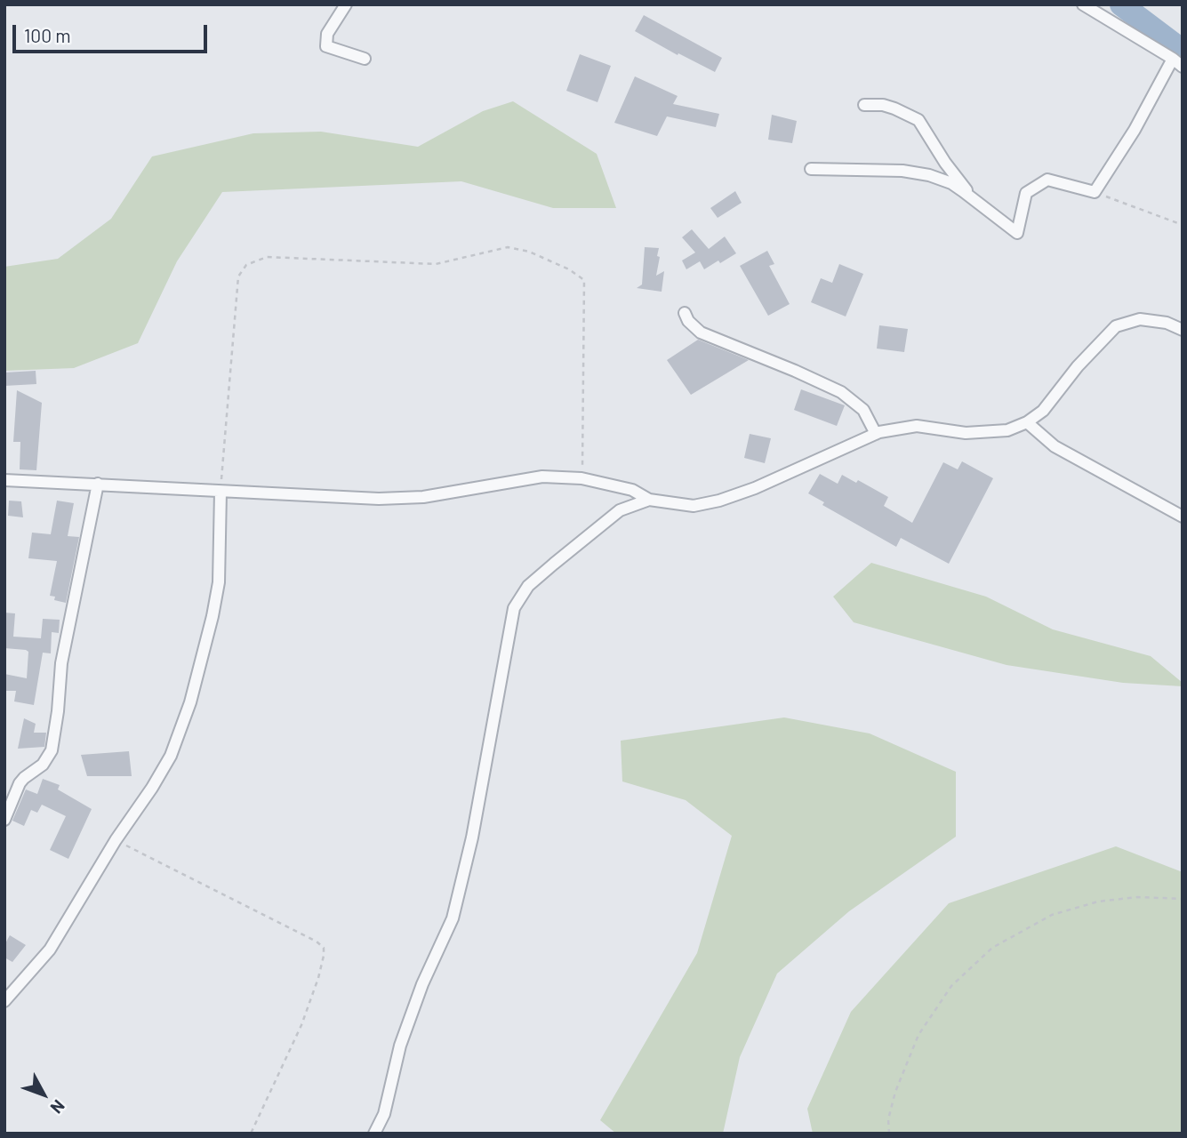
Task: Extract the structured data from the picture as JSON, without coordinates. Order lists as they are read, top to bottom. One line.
{"scale_bar":"100 m","north":"bottom right"}
